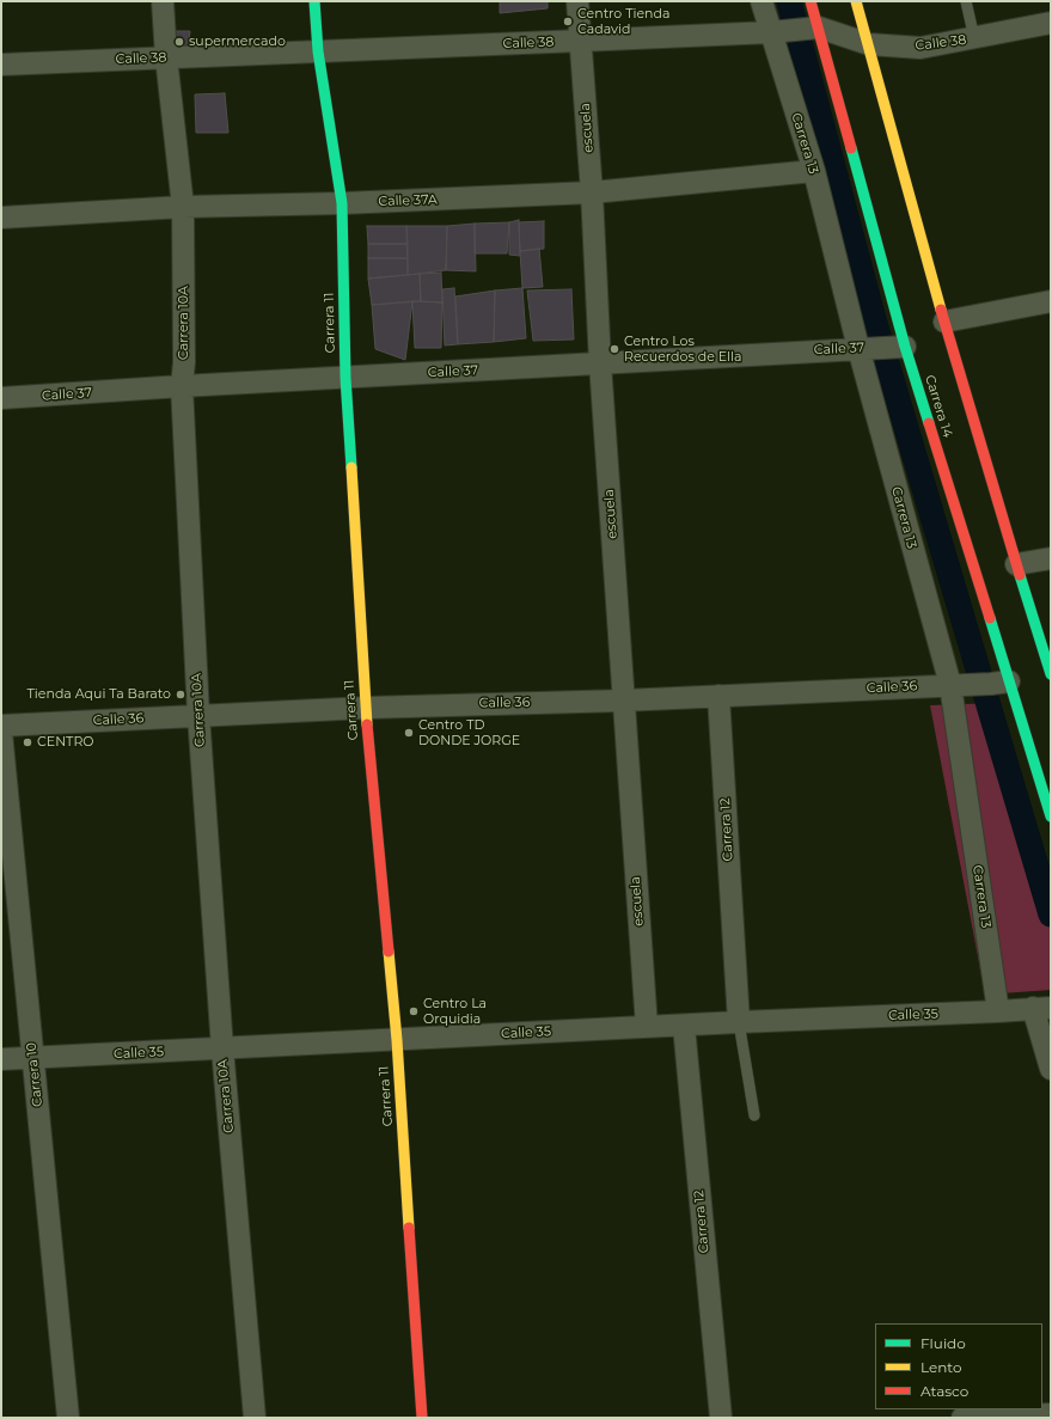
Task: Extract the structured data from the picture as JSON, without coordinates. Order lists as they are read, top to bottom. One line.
{"streets":{"main road":["Carrera 11","Carrera 14"],"street":["Calle 38","escuela","Carrera 13","Calle 37A","Carrera 10A","Calle 37","Calle 36","Carrera 12","Calle 35","Carrera 10"]},"crossings":[["Calle 38","escuela"],["Calle 38","Carrera 13"],["Calle 38","Carrera 10A"],["Calle 38","Carrera 11"],["Calle 38","Carrera 14"],["escuela","Calle 37A"],["escuela","Calle 37"],["escuela","Calle 36"],["escuela","Calle 35"],["Carrera 13","Calle 37A"],["Carrera 13","Calle 37"],["Carrera 13","Calle 36"],["Carrera 13","Calle 35"],["Calle 37A","Carrera 10A"],["Calle 37A","Carrera 11"],["Carrera 10A","Calle 37"],["Carrera 10A","Calle 36"],["Carrera 10A","Calle 35"],["Carrera 11","Calle 37"],["Carrera 11","Calle 36"],["Carrera 11","Calle 35"],["Calle 37","Carrera 14"],["Carrera 14","Calle 36"],["Calle 36","Carrera 12"],["Carrera 12","Calle 35"],["Calle 35","Carrera 10"]],"places":["Centro Tienda Cadavid","supermercado","Centro Los Recuerdos de Ella","Tienda Aqui Ta Barato","Centro TD DONDE JORGE","CENTRO","Centro La Orquidia"],"legend":["Fluido","Lento","Atasco"]}
